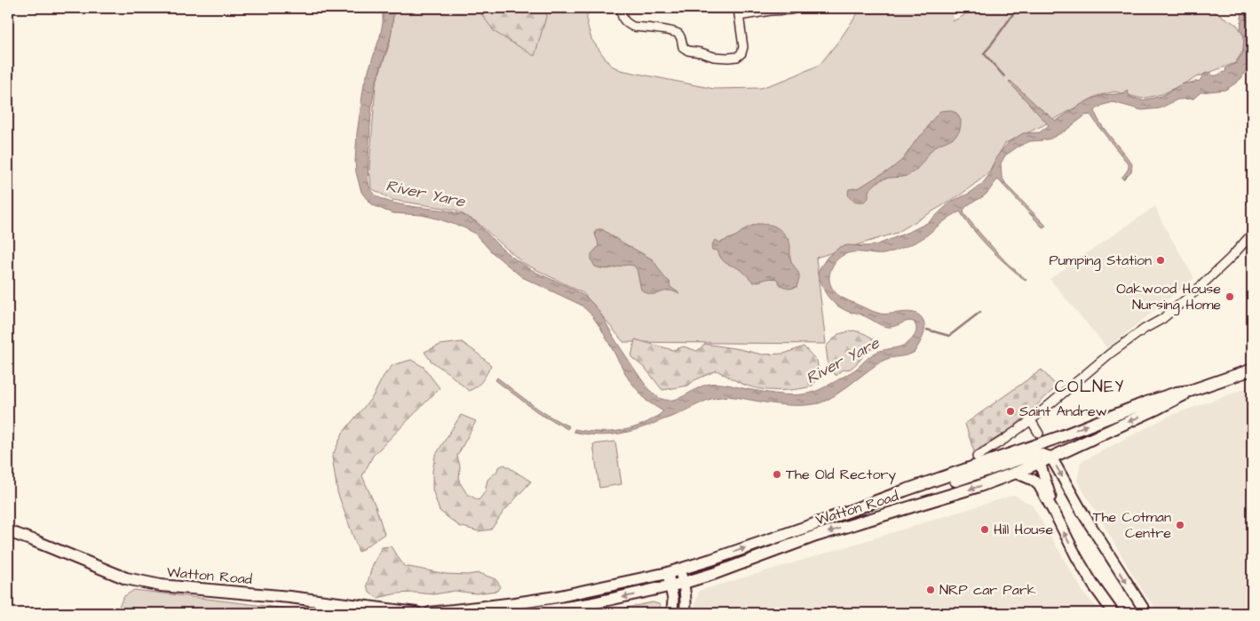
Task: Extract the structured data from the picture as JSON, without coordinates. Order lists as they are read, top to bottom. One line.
{"streets":{"main road":["Watton Road"]},"districts":["COLNEY"],"water":["River Yare"],"places":["Pumping Station","Oakwood House Nursing Home","Saint Andrew","The Old Rectory","The Cotman Centre","Hill House","NRP car Park"]}
